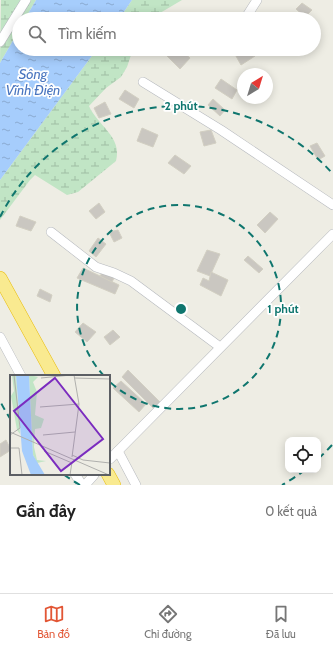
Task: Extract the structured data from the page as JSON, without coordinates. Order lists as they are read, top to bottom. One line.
{"water":["Sông Vĩnh Điện"],"north":"top right","page":{"search":"Tìm kiếm","heading":["Gần đây","0 kết quả"],"nav":["Bản đồ","Chỉ đường","Đã lưu"]},"rings":["2 phút","1 phút"]}
